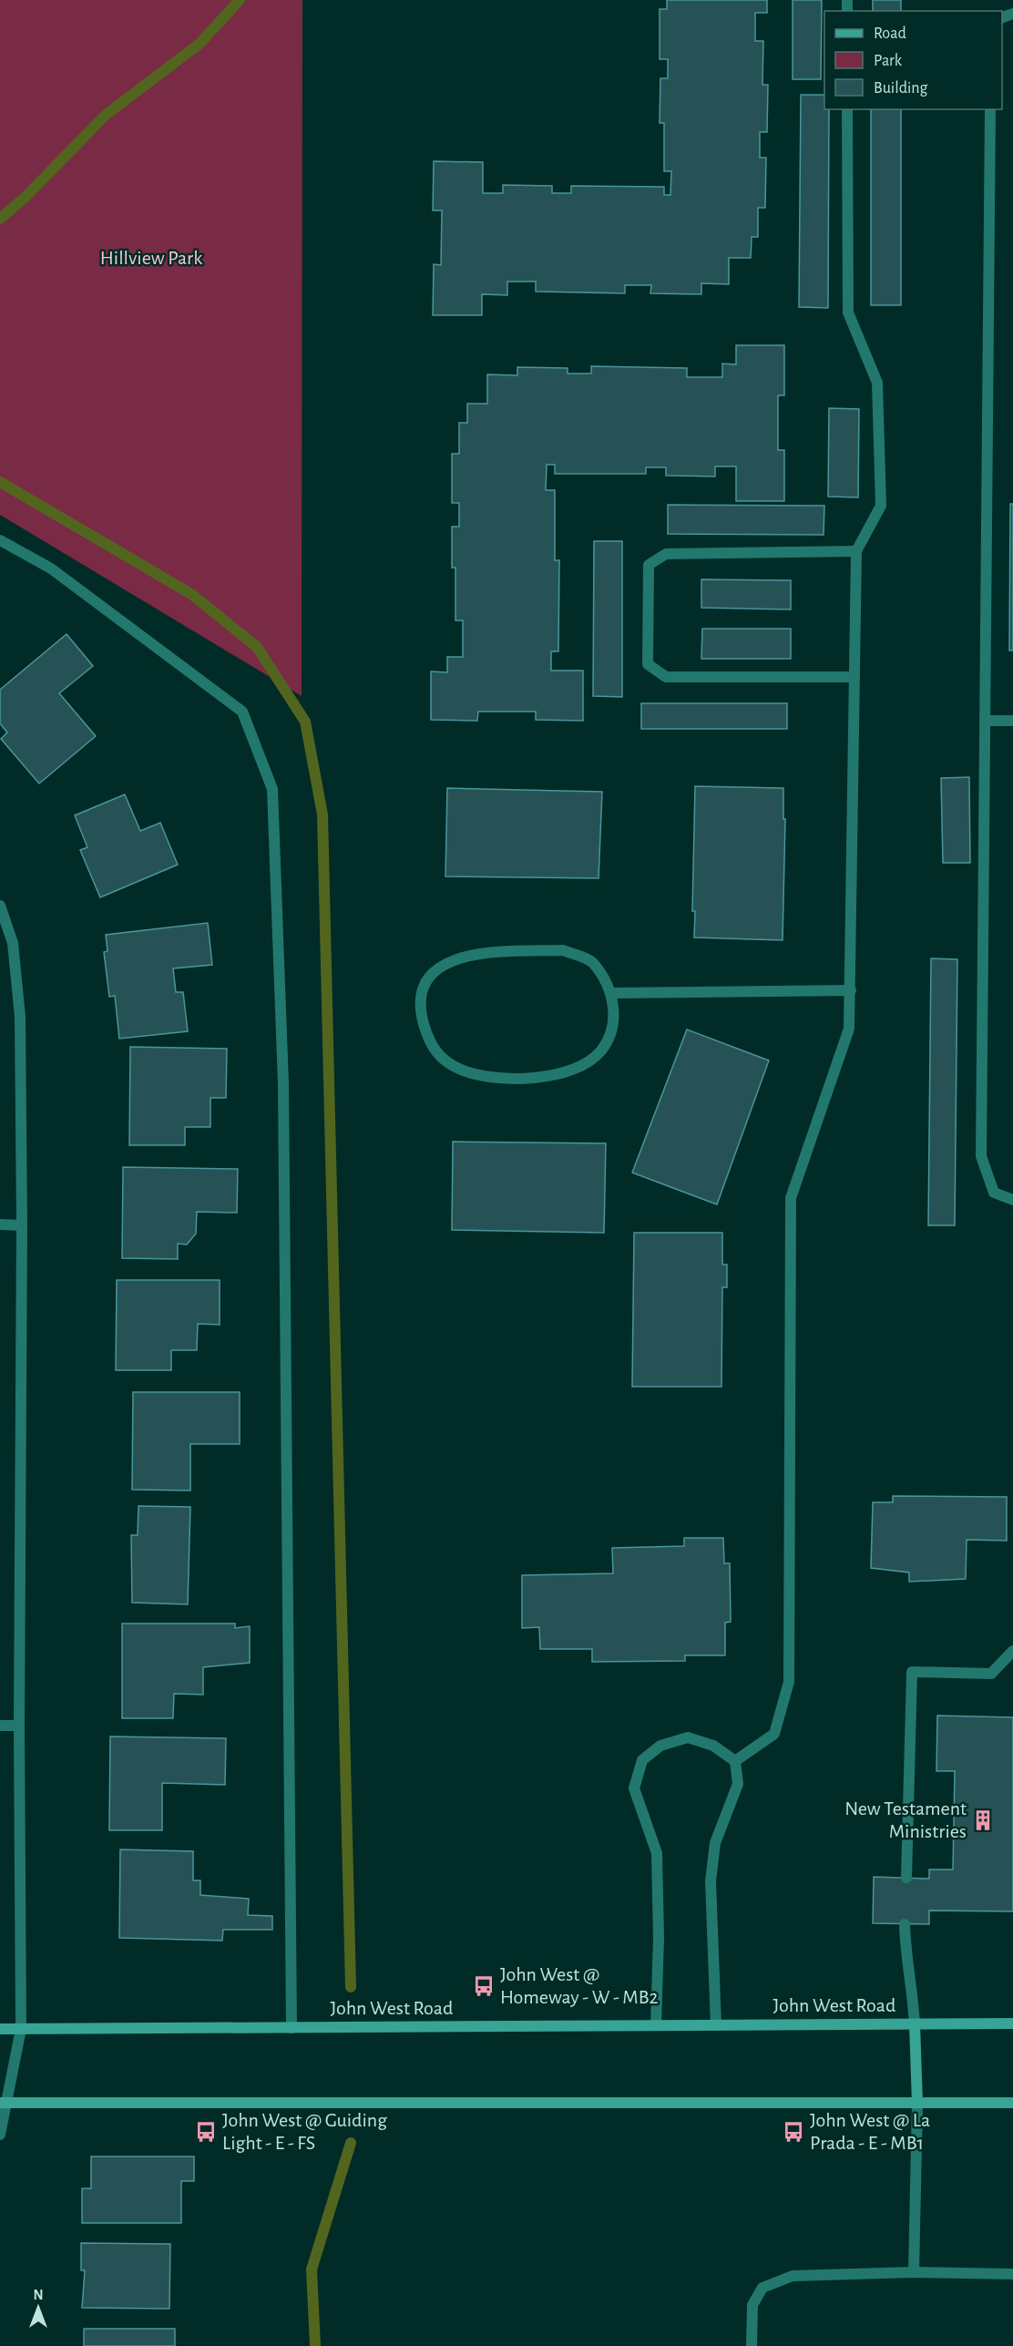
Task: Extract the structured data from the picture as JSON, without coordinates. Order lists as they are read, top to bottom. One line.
{"streets":{"main road":["John West Road"]},"parks":["Hillview Park"],"places":{"building":["New Testament Ministries"],"bus stop":["John West @ Homeway - W - MB2","John West @ Guiding Light - E - FS","John West @ La Prada - E - MB1"]},"legend":["Road","Park","Building"],"north":"top"}
